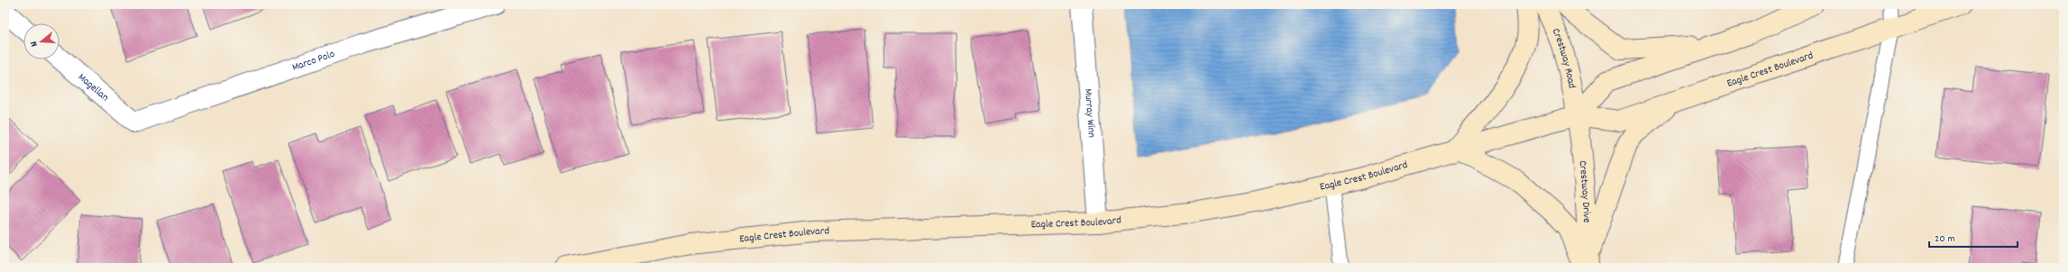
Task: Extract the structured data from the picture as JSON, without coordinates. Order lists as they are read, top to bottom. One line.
{"streets":{"main road":["Crestway Road","Eagle Crest Boulevard","Crestway Drive"],"street":["Marco Polo","Magellan","Murray Winn"]},"crossings":[["Crestway Road","Eagle Crest Boulevard"],["Crestway Road","Crestway Drive"],["Marco Polo","Magellan"],["Eagle Crest Boulevard","Murray Winn"],["Eagle Crest Boulevard","Crestway Drive"]],"scale_bar":"20 m","north":"left"}
